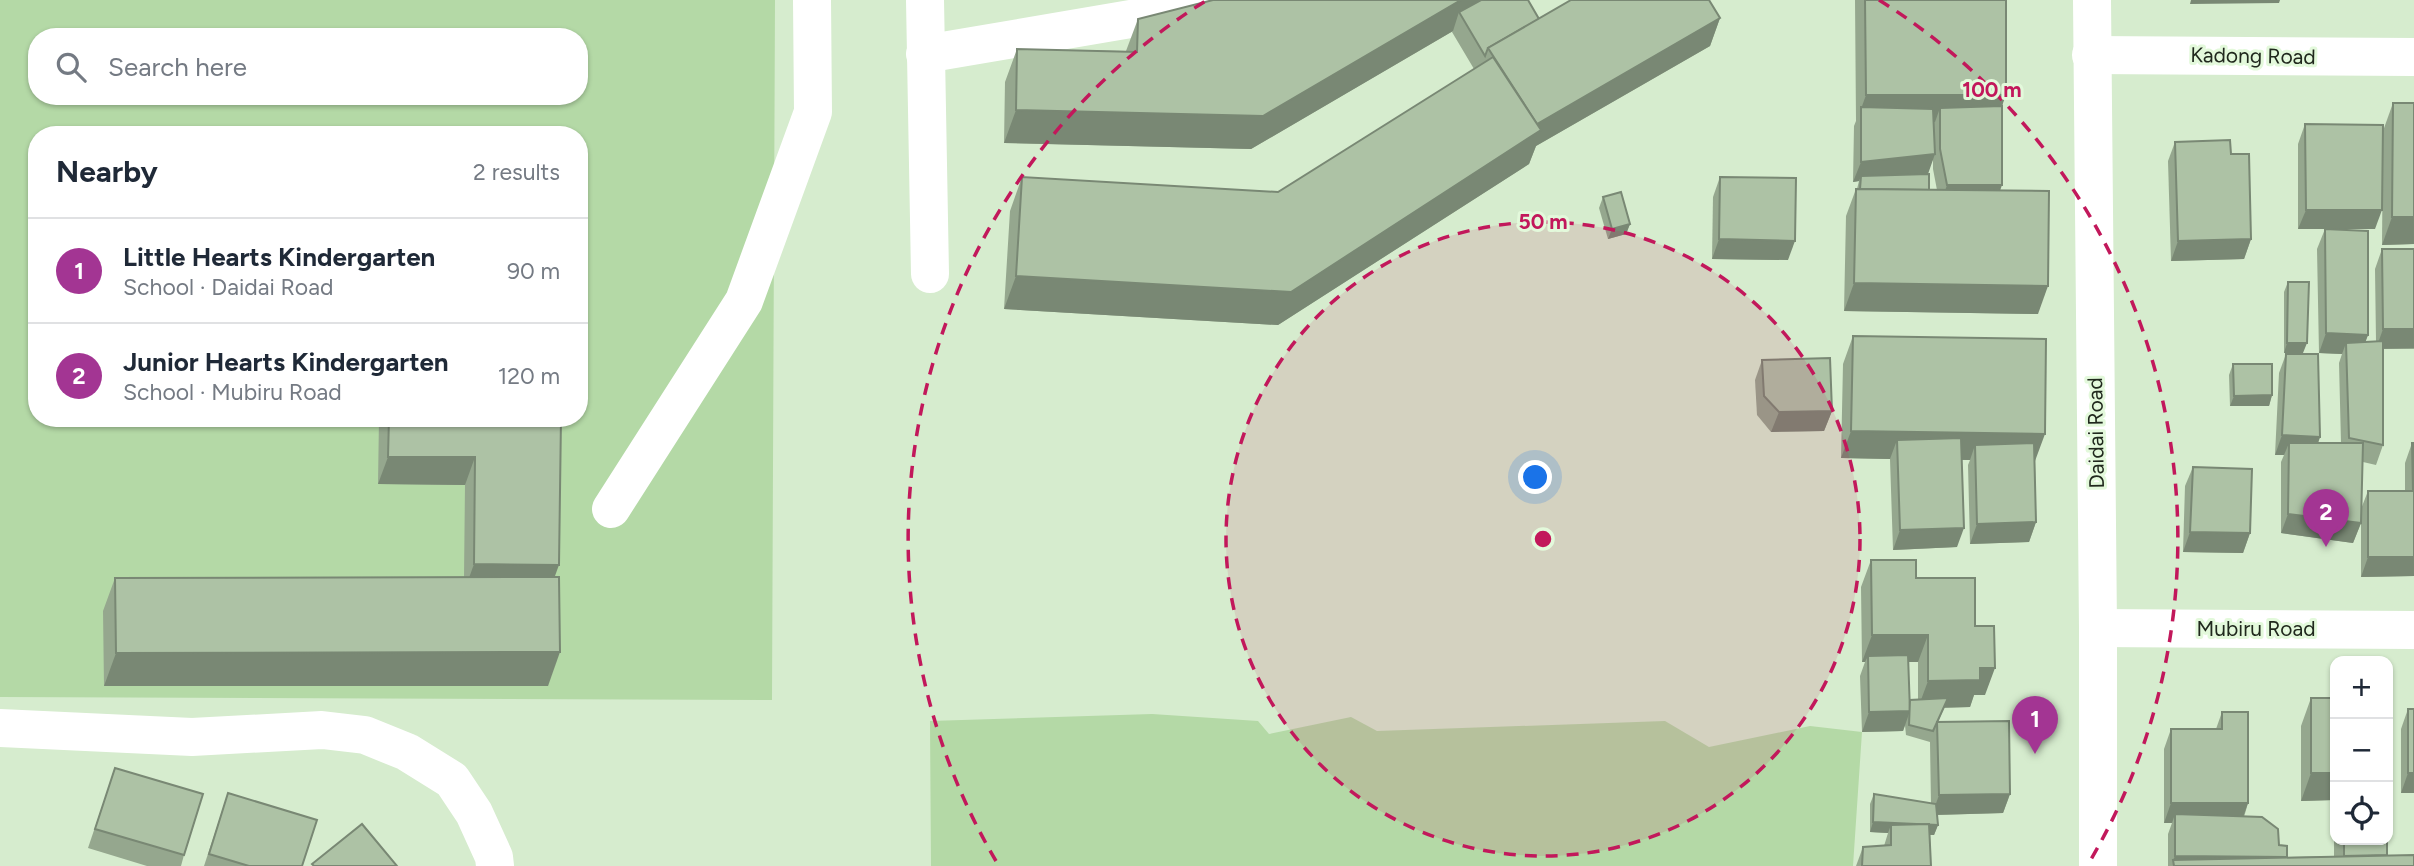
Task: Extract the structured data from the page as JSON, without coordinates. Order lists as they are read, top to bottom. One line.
{"streets":{"street":["Kadong Road","Daidai Road","Mubiru Road"]},"crossings":[["Kadong Road","Daidai Road"],["Daidai Road","Mubiru Road"]],"page":{"search":"Search here","heading":["Nearby","2 results"],"list":[{"mark":"1","name":"Little Hearts Kindergarten","note":"School · Daidai Road","value":"90 m"},{"mark":"2","name":"Junior Hearts Kindergarten","note":"School · Mubiru Road","value":"120 m"}],"pins":["2","1"],"map_buttons":["+","−"]},"rings":["100 m","50 m"]}
